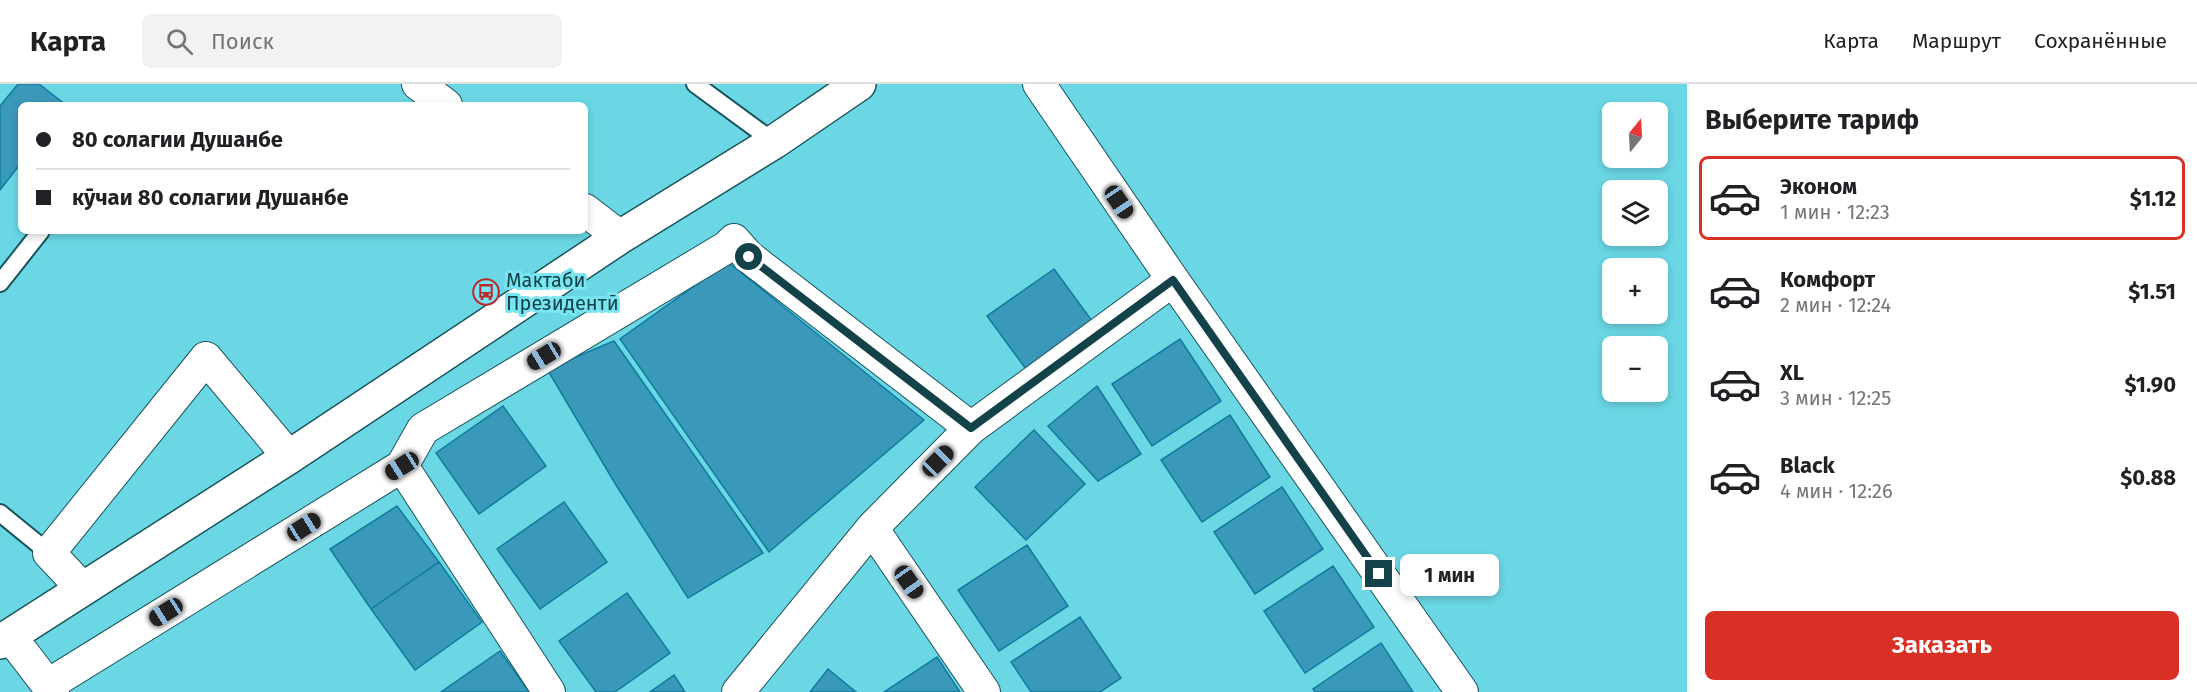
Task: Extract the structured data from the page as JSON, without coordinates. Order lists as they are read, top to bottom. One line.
{"places":{"bus stop":["Мактаби Президентӣ"]},"north":"top","page":{"header":"Карта","search":"Поиск","nav":["Карта","Маршрут","Сохранённые"],"heading":"Выберите тариф","map_buttons":["+","−"],"banner":["80 солагии Душанбе","кӯчаи 80 солагии Душанбе"],"list":[{"name":"Эконом","note":"1 мин · 12:23","value":"$1.12"},{"name":"Комфорт","note":"2 мин · 12:24","value":"$1.51"},{"name":"XL","note":"3 мин · 12:25","value":"$1.90"},{"name":"Black","note":"4 мин · 12:26","value":"$0.88"}],"bubble":"1 мин","buttons":"Заказать"}}
